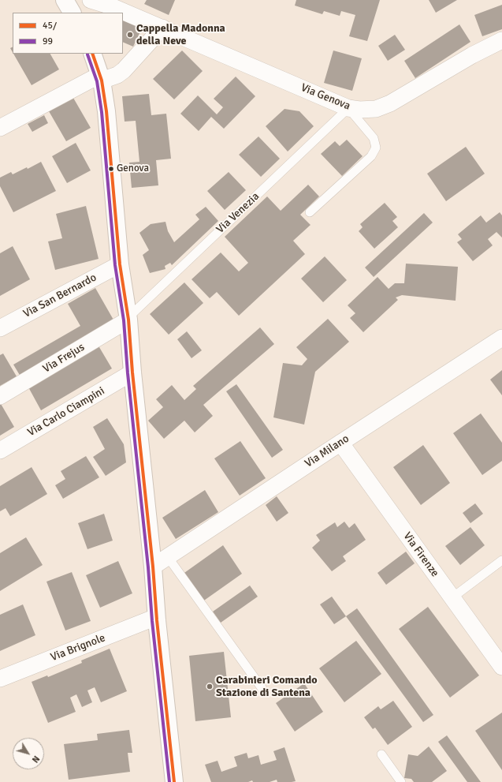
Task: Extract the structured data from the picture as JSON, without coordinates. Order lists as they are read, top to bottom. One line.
{"streets":{"street":["Via Genova","Via San Bernardo","Via Frejus","Via Carlo Ciampini","Via Milano","Via Firenze","Via Brignole"],"lane":["Via Venezia"]},"crossings":[["Via Genova","Via Venezia"],["Via Venezia","Via Frejus"],["Via Milano","Via Firenze"]],"places":["Cappella Madonna della Neve","Genova","Carabinieri Comando Stazione di Santena"],"lines":["transit line 45/","transit line 99"],"legend":["45/","99"],"north":"bottom right"}
